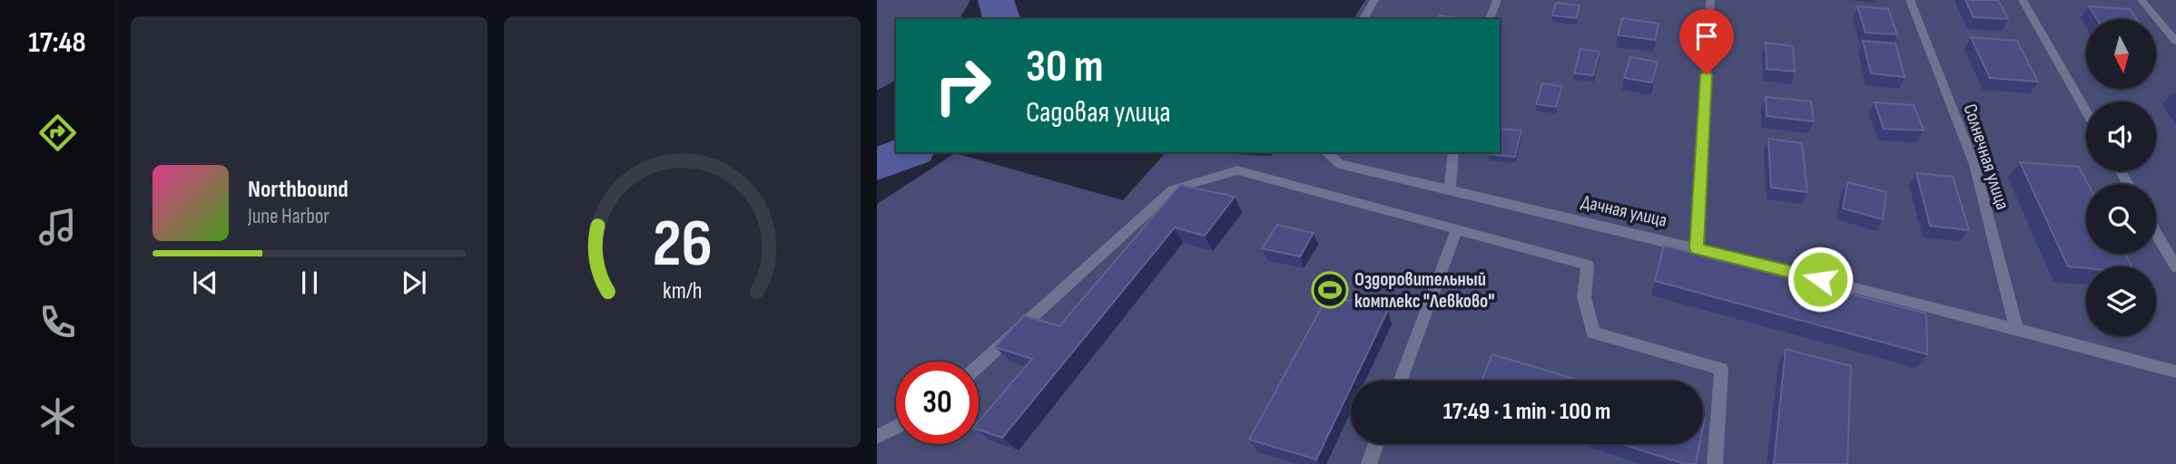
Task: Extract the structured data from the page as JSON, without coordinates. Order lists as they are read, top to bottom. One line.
{"streets":{"street":["Солнечная улица","Дачная улица"]},"crossings":[["Солнечная улица","Дачная улица"]],"places":{"sports":["Оздоровительный комплекс \"Левково\""]},"north":"bottom","page":{"tabs":"17:48","turn":["30 m","Садовая улица"],"song":["Northbound","June Harbor"],"limit":"30","trip":"17:49 · 1 min · 100 m","gauge":["26","km/h"]}}
